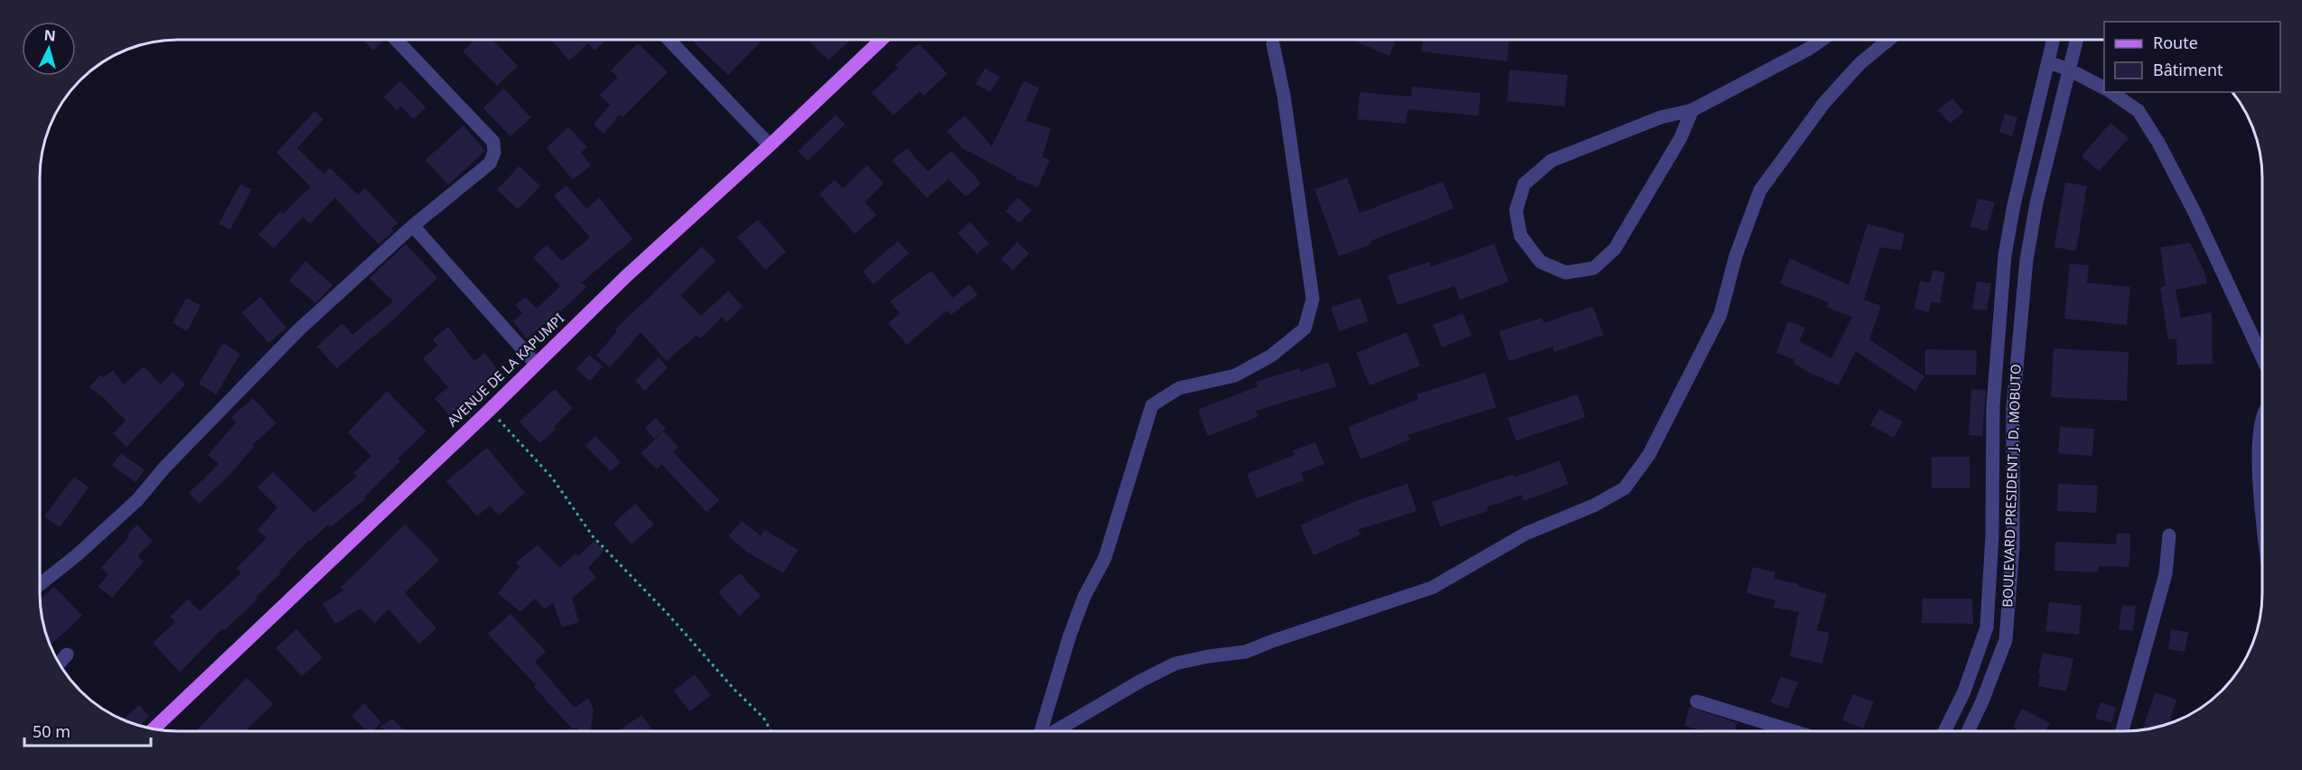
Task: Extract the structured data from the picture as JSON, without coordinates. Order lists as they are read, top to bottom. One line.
{"streets":{"main road":["AVENUE DE LA KAPUMPI"],"street":["BOULEVARD PRESIDENT J. D. MOBUTO"]},"legend":["Route","Bâtiment"],"scale_bar":"50 m","north":"top"}
